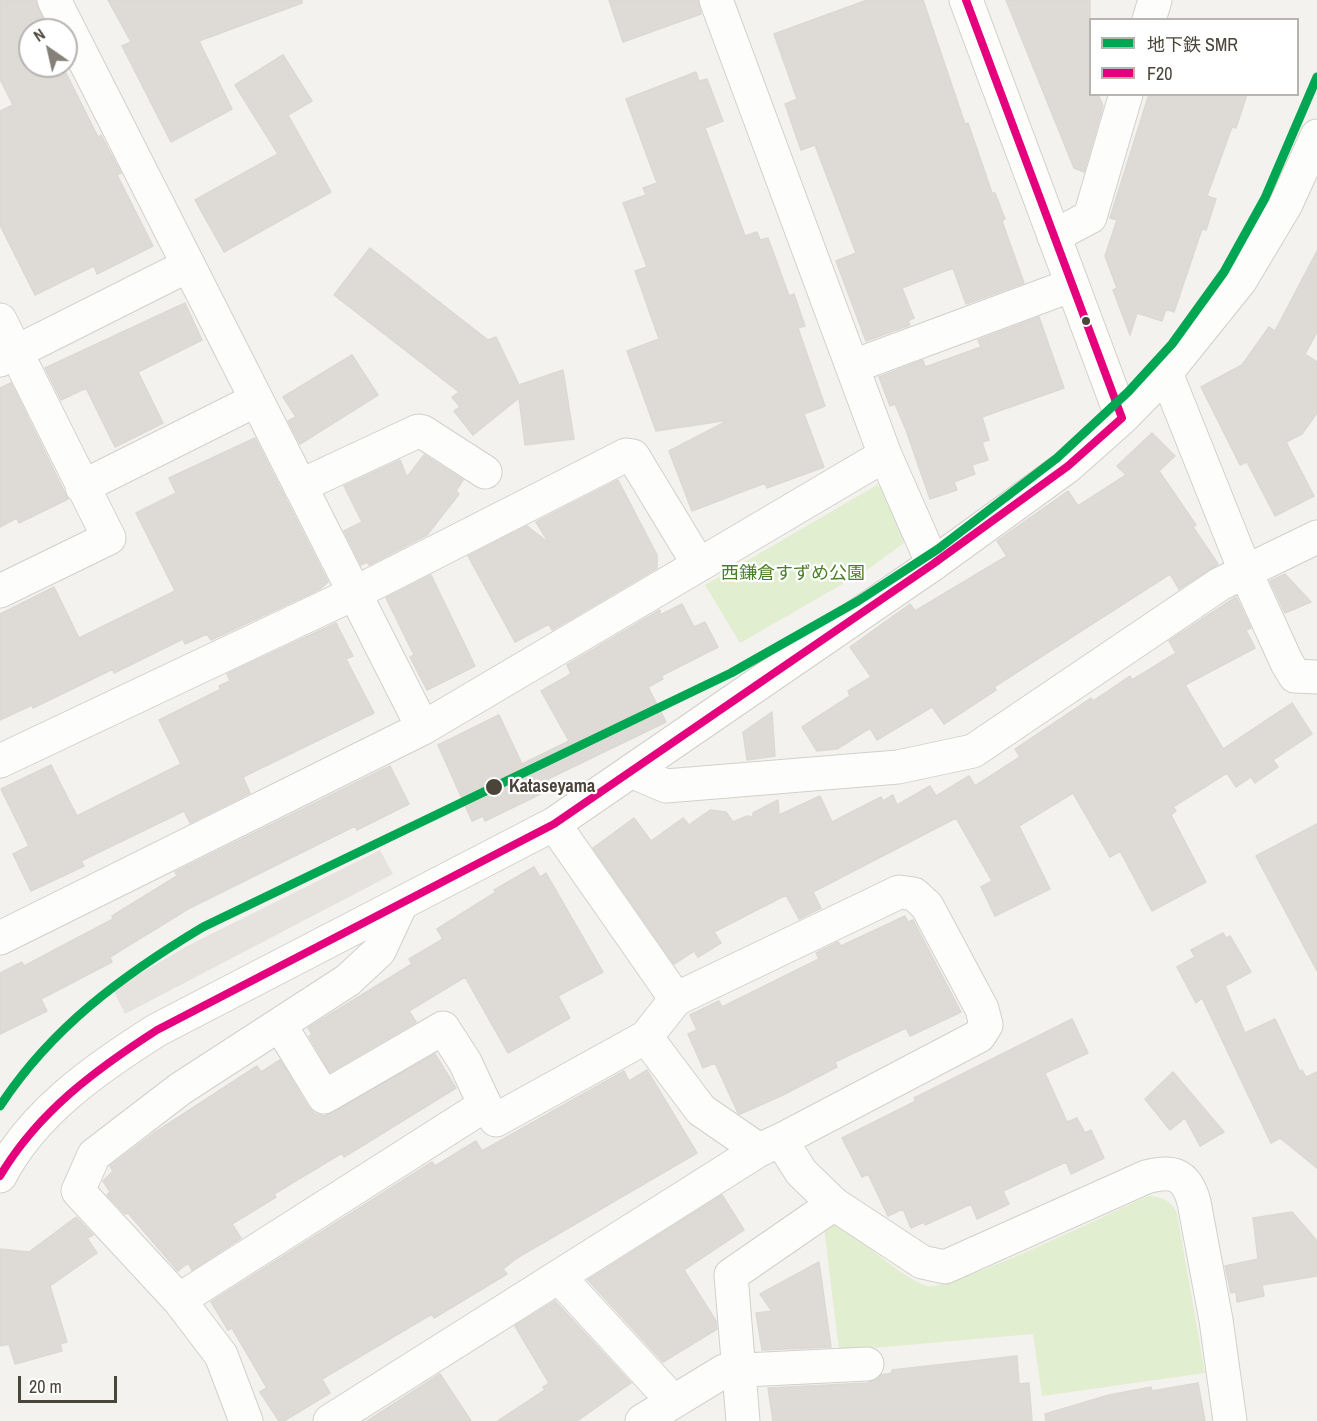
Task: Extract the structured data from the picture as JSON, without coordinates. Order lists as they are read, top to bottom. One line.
{"parks":["西鎌倉すずめ公園"],"places":["Kataseyama"],"lines":["transit line F20","metro line SMR"],"legend":["地下鉄 SMR","F20"],"scale_bar":"20 m","north":"top left"}
